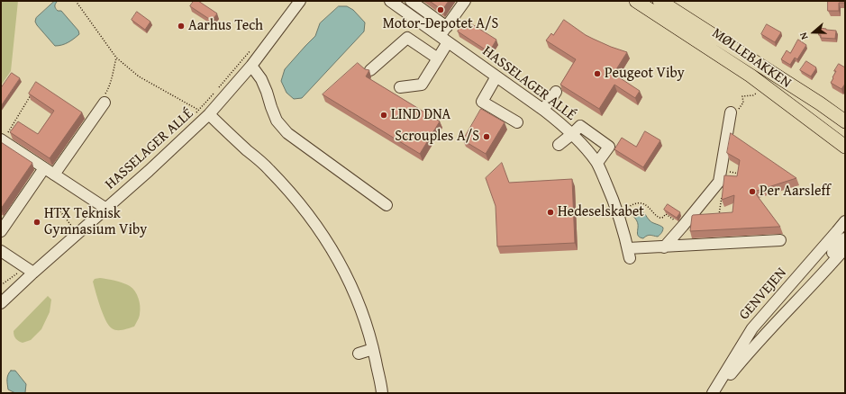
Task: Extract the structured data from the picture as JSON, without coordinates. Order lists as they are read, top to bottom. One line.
{"streets":{"main road":["MØLLEBAKKEN"],"street":["HASSELAGER ALLÉ","GENVEJEN"]},"places":["Motor-Depotet A/S","Aarhus Tech","Peugeot Viby","LIND DNA","Scrouples A/S","Per Aarsleff","Hedeselskabet","HTX Teknisk Gymnasium Viby"],"north":"left"}
